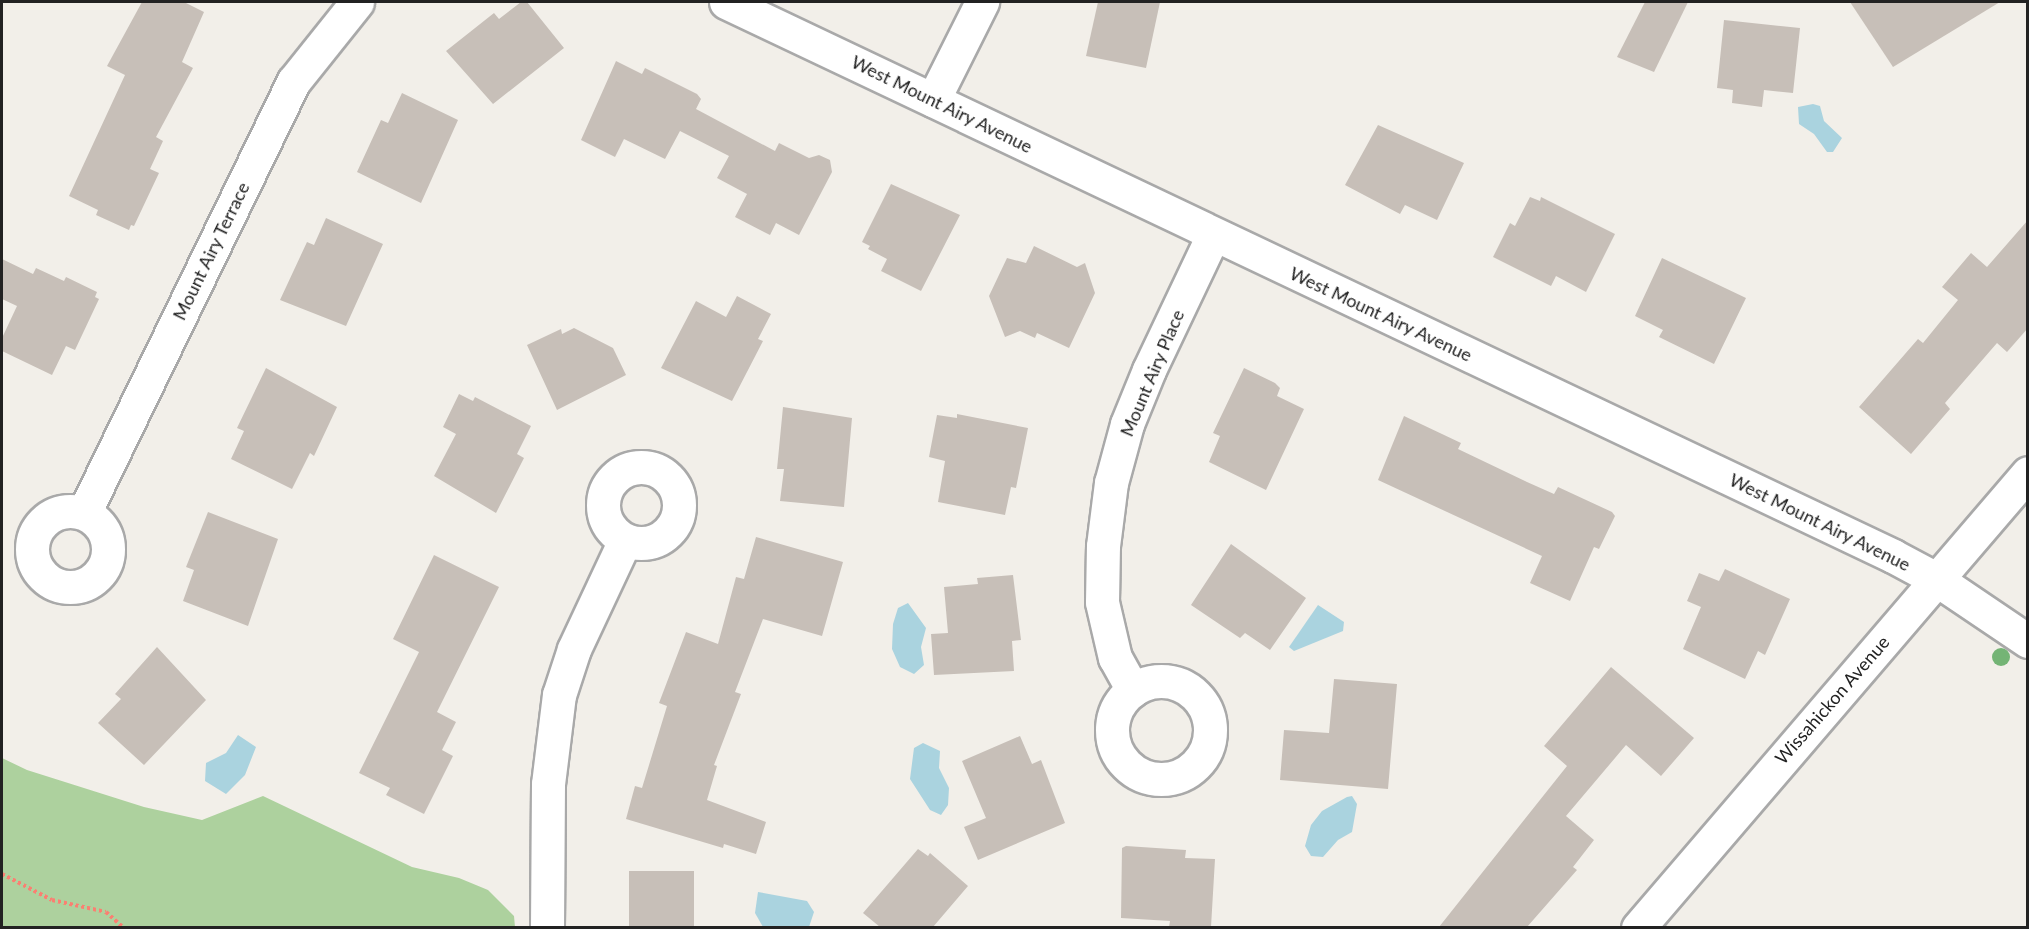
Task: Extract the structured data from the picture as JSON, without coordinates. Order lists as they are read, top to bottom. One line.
{"streets":{"street":["West Mount Airy Avenue","Mount Airy Terrace","Mount Airy Place","Wissahickon Avenue"]},"crossings":[["West Mount Airy Avenue","Mount Airy Place"],["West Mount Airy Avenue","Wissahickon Avenue"]]}
